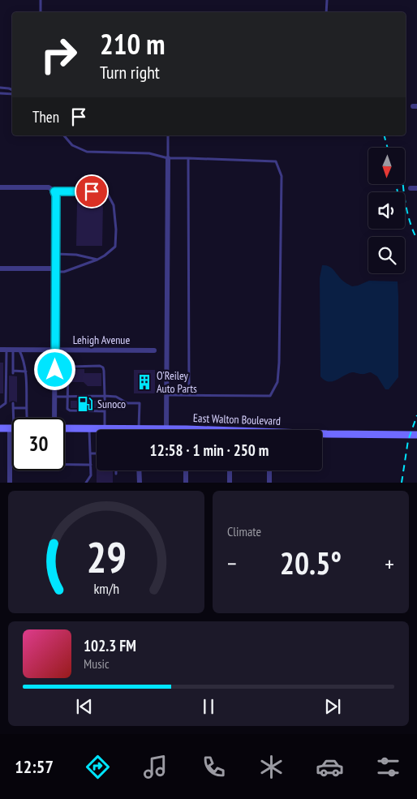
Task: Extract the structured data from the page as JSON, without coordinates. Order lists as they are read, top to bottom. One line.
{"streets":{"main road":["East Walton Boulevard"],"street":["Lehigh Avenue"]},"places":{"building":["O'Reiley Auto Parts"],"fuel station":["Sunoco"]},"north":"bottom","page":{"turn":["210 m","Turn right"],"then":"Then","limit":"30","trip":"12:58 · 1 min · 250 m","tile":"Climate","heat":["−","20.5°","+"],"song":["102.3 FM","Music"],"tabs":"12:57","gauge":["29","km/h"]}}
